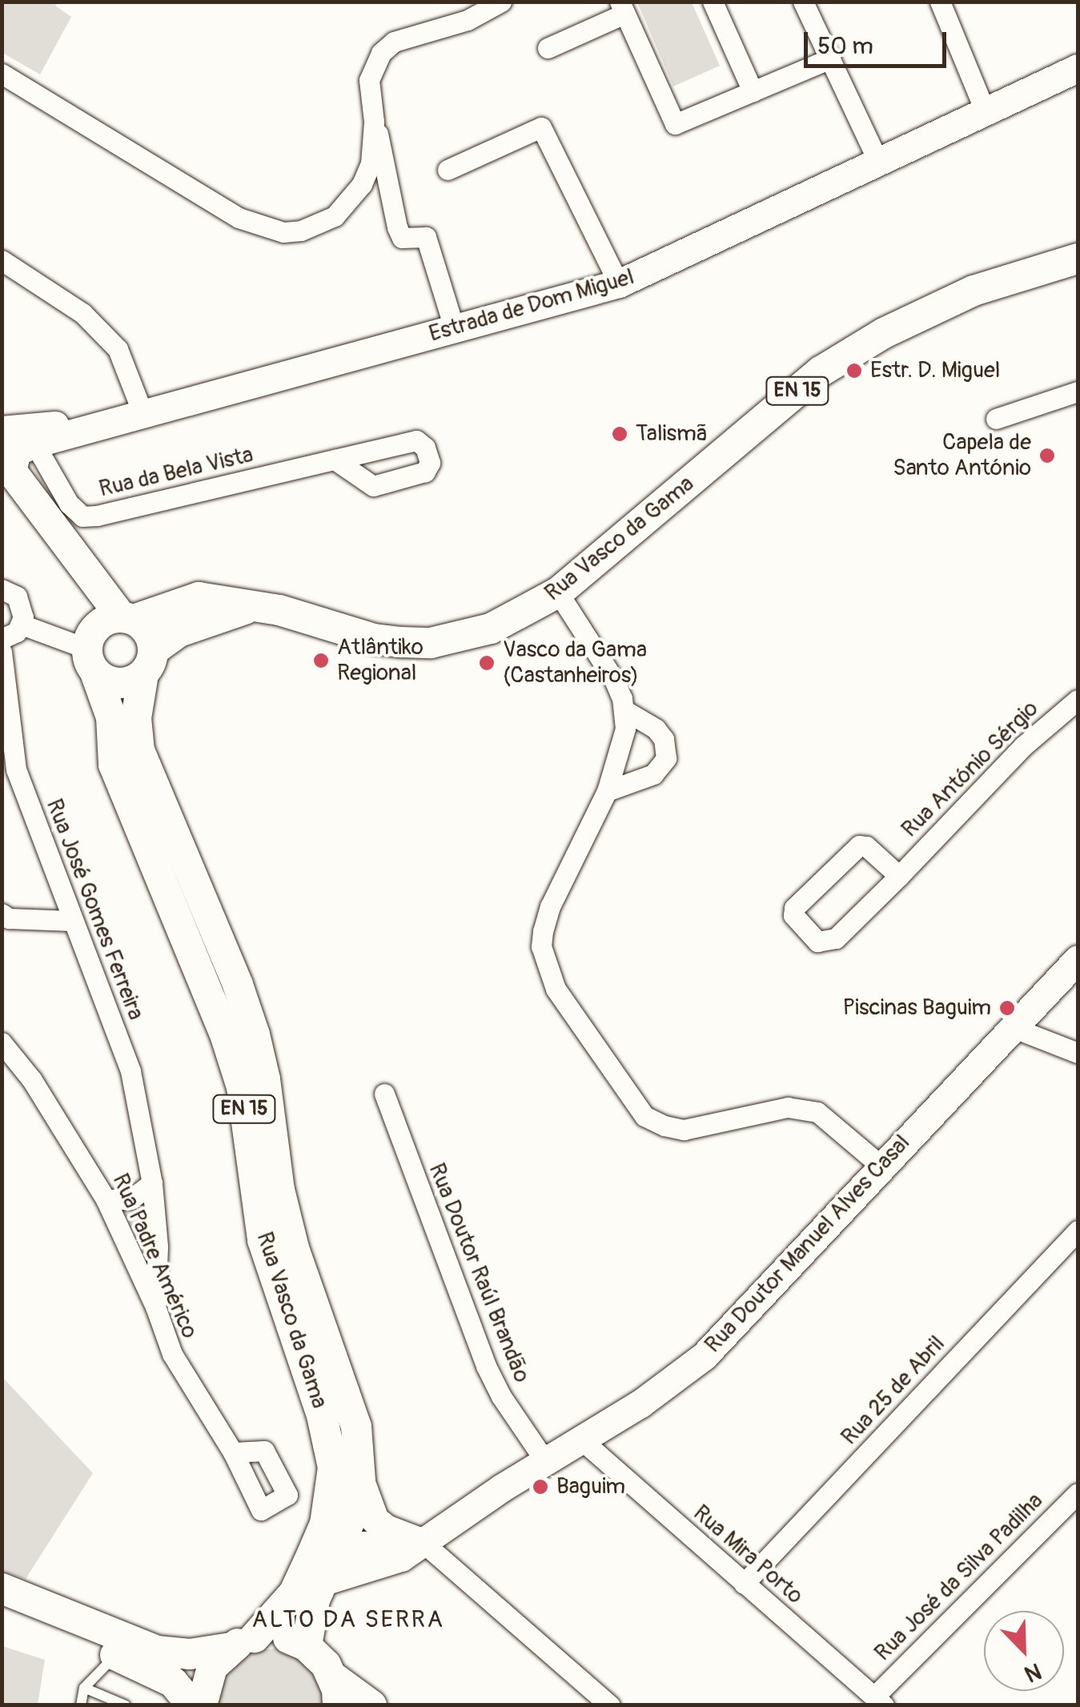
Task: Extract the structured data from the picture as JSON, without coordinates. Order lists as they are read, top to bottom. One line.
{"streets":{"main road":["EN 15","Rua Vasco da Gama"],"street":["Estrada de Dom Miguel","Rua da Bela Vista","Rua António Sérgio","Rua José Gomes Ferreira","Rua Doutor Manuel Alves Casal","Rua Padre Américo","Rua Doutor Raúl Brandão","Rua 25 de Abril","Rua Mira Porto","Rua José da Silva Padilha"]},"crossings":[["Estrada de Dom Miguel","Rua da Bela Vista"],["Rua José Gomes Ferreira","Rua Padre Américo"],["Rua Doutor Manuel Alves Casal","Rua Doutor Raúl Brandão"],["Rua Doutor Manuel Alves Casal","Rua Mira Porto"],["Rua 25 de Abril","Rua Mira Porto"],["Rua Mira Porto","Rua José da Silva Padilha"]],"districts":["ALTO DA SERRA"],"places":["Estr. D. Miguel","Talismã","Capela de Santo António","Atlântiko Regional","Vasco da Gama (Castanheiros)","Piscinas Baguim","Baguim"],"scale_bar":"50 m","north":"bottom right"}
